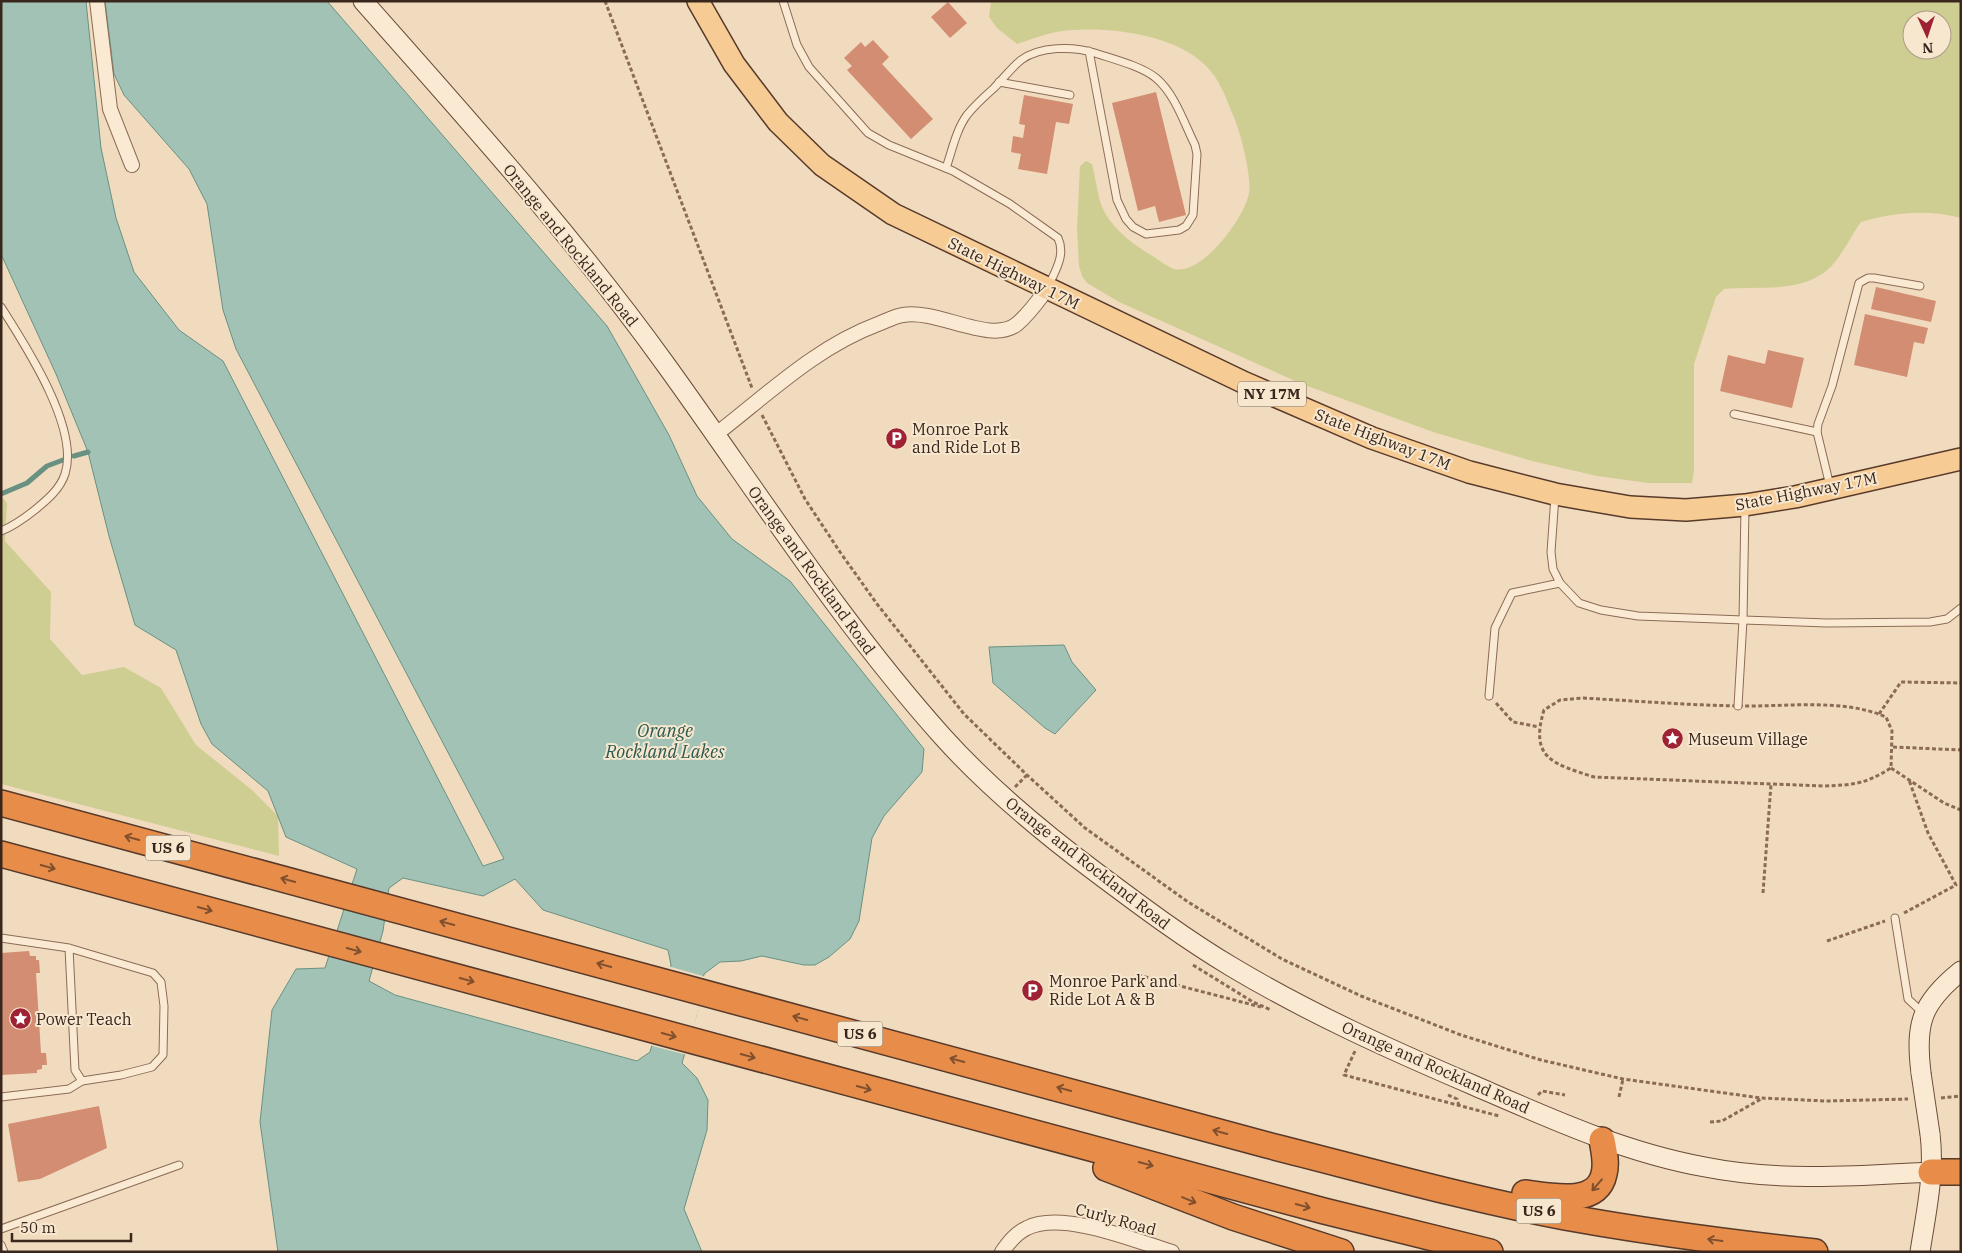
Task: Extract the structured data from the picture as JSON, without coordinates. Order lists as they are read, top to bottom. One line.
{"streets":{"highway":["US 6"],"main road":["State Highway 17M","NY 17M"],"street":["Orange and Rockland Road","Curly Road"]},"water":["Orange Rockland Lakes"],"places":{"parking":["Monroe Park and Ride Lot B","Monroe Park and Ride Lot A & B"],"place":["Museum Village","Power Teach"]},"scale_bar":"50 m","north":"bottom"}
